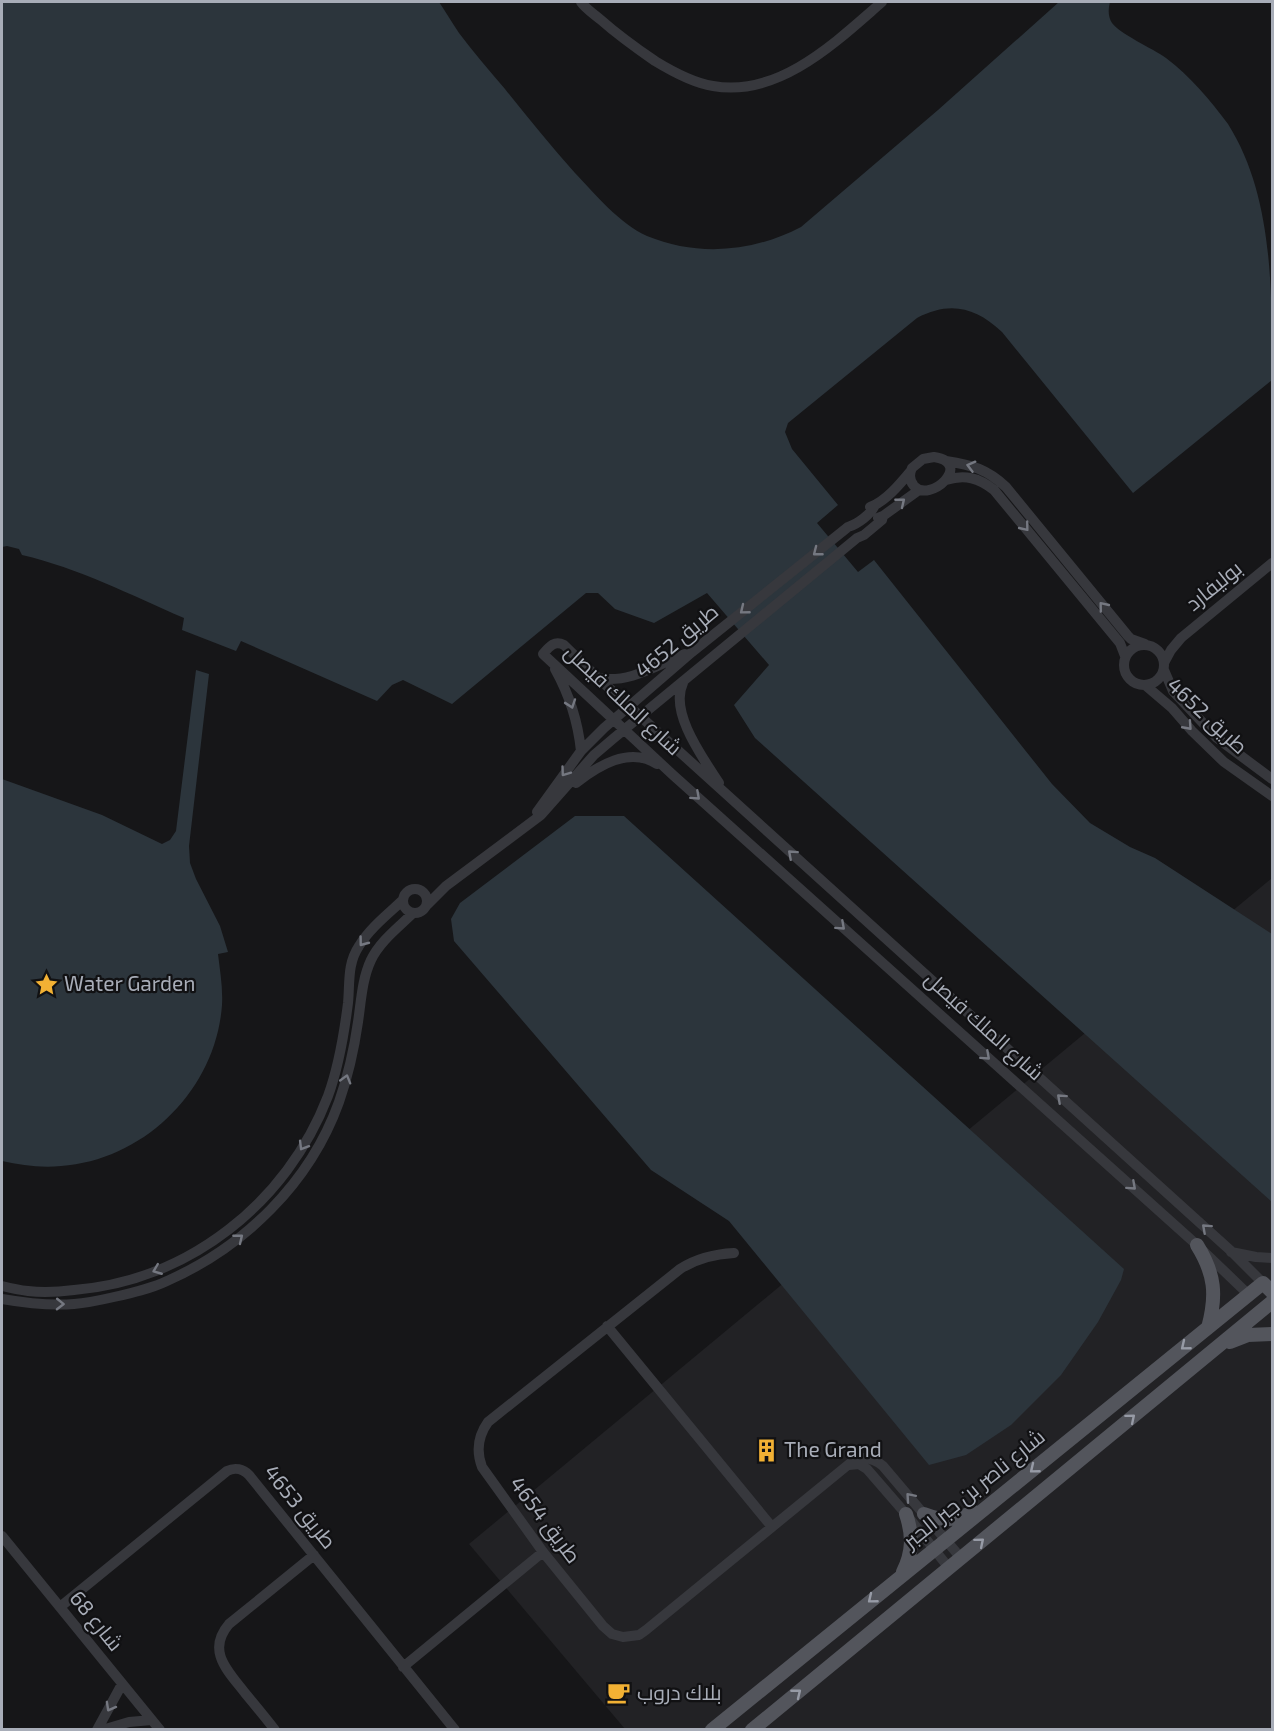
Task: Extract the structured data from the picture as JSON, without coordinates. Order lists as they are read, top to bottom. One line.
{"streets":{"main road":["شارع الملك فيصل","شارع ناصر بن جبر الجبر"],"street":["بوليفارد","طريق 4652","طريق 4653","طريق 4654","شارع 68"]},"crossings":[["بوليفارد","طريق 4652"],["طريق 4652","شارع الملك فيصل"],["شارع الملك فيصل","شارع ناصر بن جبر الجبر"],["طريق 4653","شارع 68"]],"places":{"place":["Water Garden"],"building":["The Grand"],"cafe":["بلاك دروب"]}}
